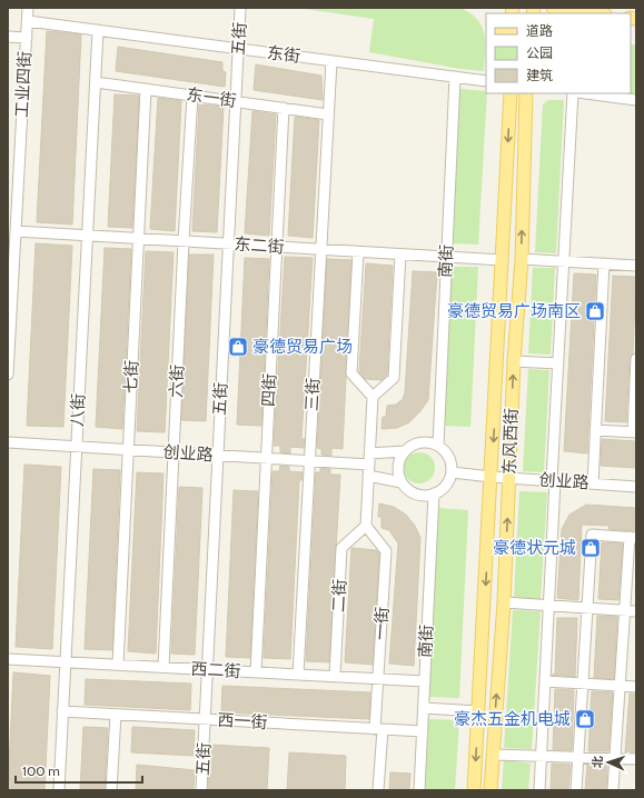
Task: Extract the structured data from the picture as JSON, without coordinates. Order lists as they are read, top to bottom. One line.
{"streets":{"main road":["东风西街"],"street":["五街","东街","工业四街","东一街","东二街","南街","七街","六街","四街","三街","八街","创业路","二街","一街","西二街","西一街"]},"crossings":[["五街","东街"],["五街","东一街"],["五街","东二街"],["五街","创业路"],["五街","西二街"],["五街","西一街"],["东街","工业四街"],["东街","南街"],["东街","三街"],["东街","八街"],["工业四街","东二街"],["东一街","七街"],["东一街","六街"],["东一街","四街"],["东一街","三街"],["东一街","八街"],["东二街","南街"],["东二街","七街"],["东二街","六街"],["东二街","四街"],["东二街","三街"],["东二街","八街"],["东二街","东风西街"],["南街","创业路"],["南街","西二街"],["南街","西一街"],["七街","创业路"],["七街","西二街"],["六街","创业路"],["六街","西二街"],["四街","创业路"],["四街","西二街"],["三街","创业路"],["三街","西二街"],["八街","创业路"],["八街","西二街"],["八街","西一街"],["东风西街","创业路"],["二街","一街"],["二街","西二街"],["一街","西二街"],["一街","西一街"]],"places":{"shop":["豪德贸易广场南区","豪德贸易广场","豪德状元城","豪杰五金机电城"]},"legend":["道路","公园","建筑"],"scale_bar":"100 m","north":"left"}
